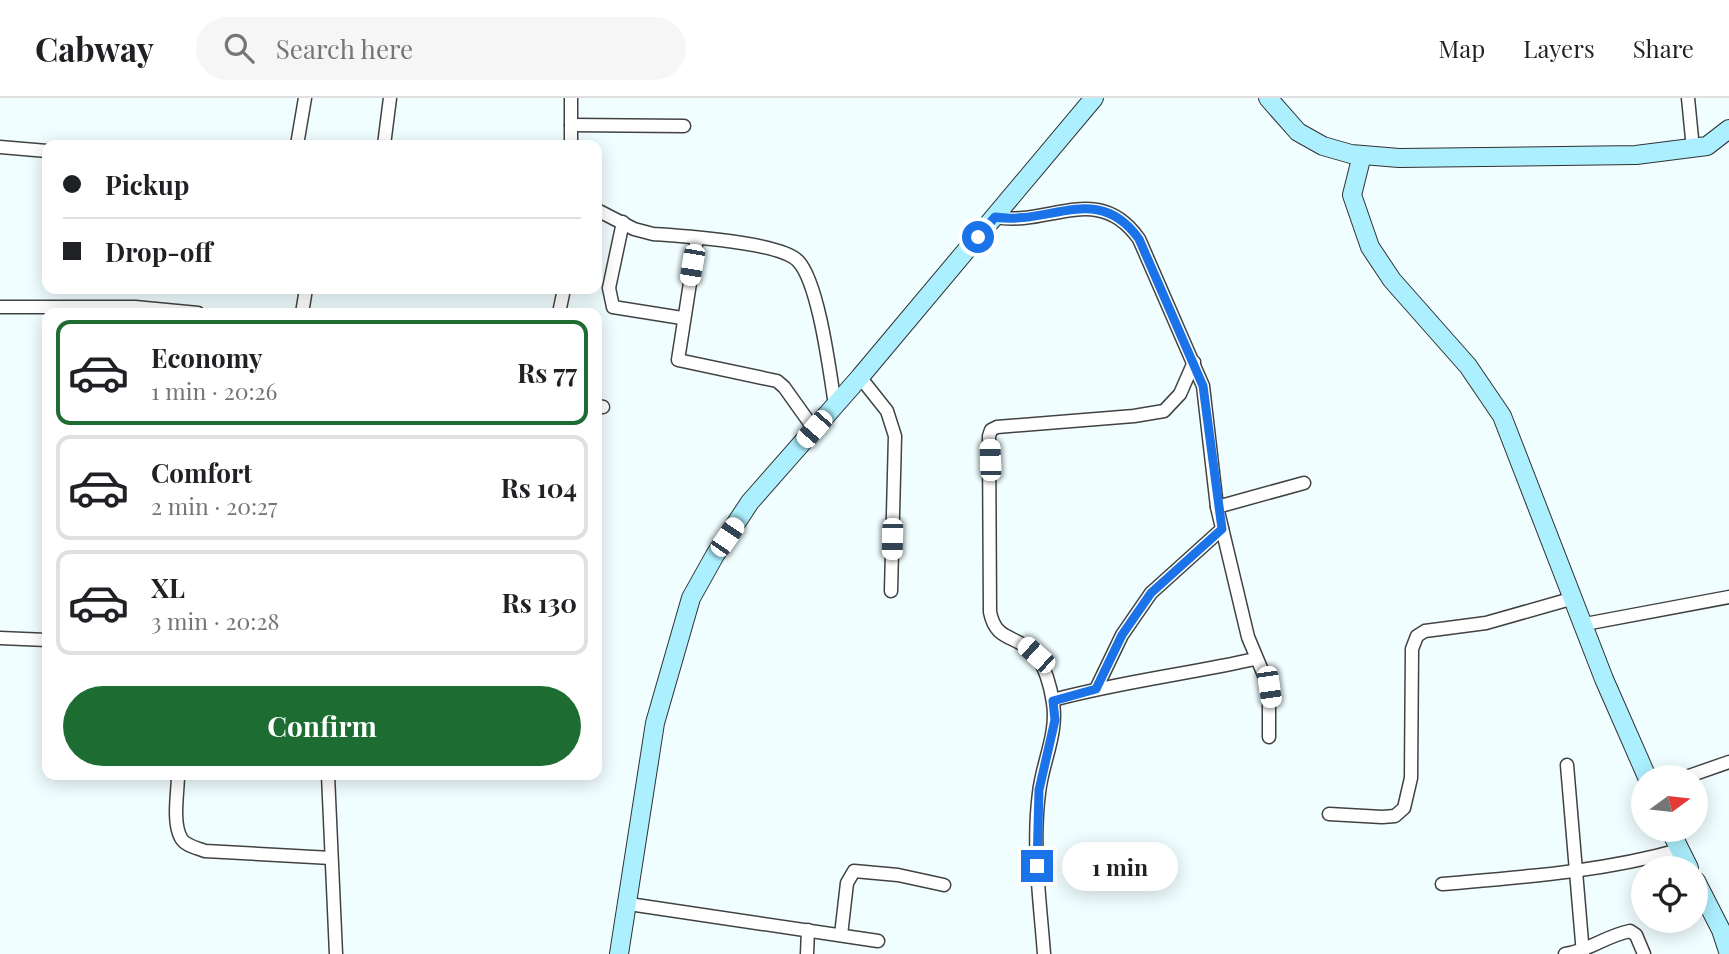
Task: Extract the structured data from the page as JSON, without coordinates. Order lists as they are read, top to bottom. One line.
{"north":"right","page":{"header":"Cabway","search":"Search here","nav":["Map","Layers","Share"],"banner":["Pickup","Drop-off"],"list":[{"name":"Economy","note":"1 min · 20:26","value":"Rs 77"},{"name":"Comfort","note":"2 min · 20:27","value":"Rs 104"},{"name":"XL","note":"3 min · 20:28","value":"Rs 130"}],"buttons":"Confirm","bubble":"1 min"}}
